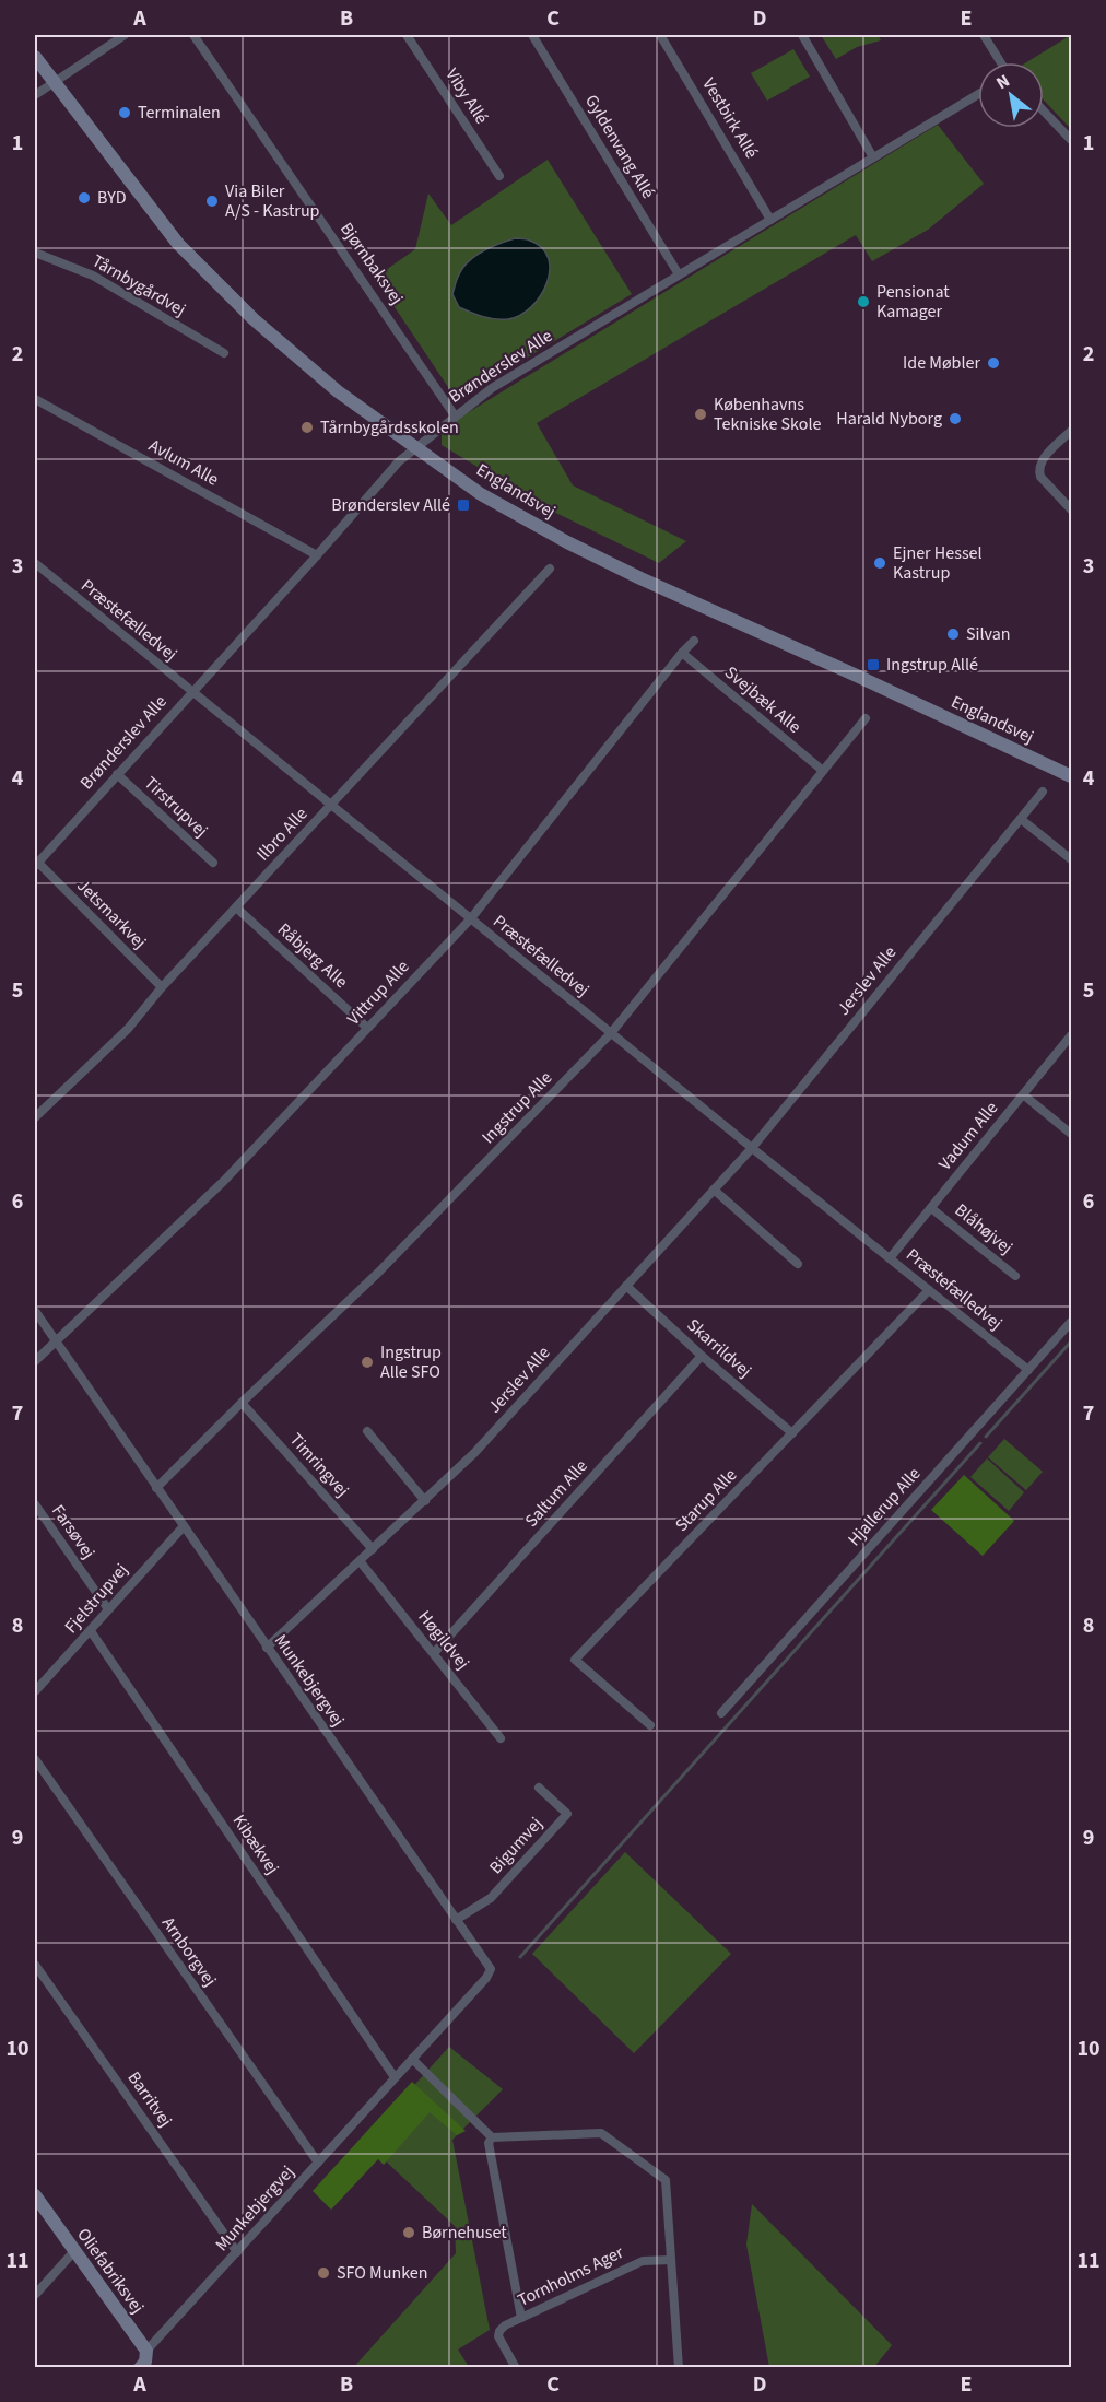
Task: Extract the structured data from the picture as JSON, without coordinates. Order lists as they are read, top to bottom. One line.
{"streets":{"main road":["Englandsvej","Oliefabriksvej"],"street":["Viby Allé","Vestbirk Allé","Gyldenvang Allé","Bjørnbaksvej","Tårnbygårdvej","Brønderslev Alle","Avlum Alle","Præstefælledvej","Svejbæk Alle","Tirstrupvej","Ilbro Alle","Jetsmarkvej","Råbjerg Alle","Jerslev Alle","Vittrup Alle","Ingstrup Alle","Vadum Alle","Blåhøjvej","Skarrildvej","Timringvej","Saltum Alle","Starup Alle","Hjallerup Alle","Farsøvej","Fjelstrupvej","Høgildvej","Munkebjergvej","Kibækvej","Bigumvej","Arnborgvej","Barritvej","Tornholms Ager"]},"crossings":[["Vestbirk Allé","Brønderslev Alle"],["Gyldenvang Allé","Brønderslev Alle"],["Bjørnbaksvej","Brønderslev Alle"],["Brønderslev Alle","Avlum Alle"],["Brønderslev Alle","Englandsvej"],["Brønderslev Alle","Præstefælledvej"],["Brønderslev Alle","Tirstrupvej"],["Brønderslev Alle","Jetsmarkvej"],["Præstefælledvej","Ilbro Alle"],["Præstefælledvej","Jerslev Alle"],["Præstefælledvej","Vittrup Alle"],["Præstefælledvej","Ingstrup Alle"],["Præstefælledvej","Vadum Alle"],["Præstefælledvej","Starup Alle"],["Præstefælledvej","Hjallerup Alle"],["Svejbæk Alle","Vittrup Alle"],["Svejbæk Alle","Ingstrup Alle"],["Ilbro Alle","Jetsmarkvej"],["Ilbro Alle","Råbjerg Alle"],["Råbjerg Alle","Vittrup Alle"],["Jerslev Alle","Skarrildvej"],["Jerslev Alle","Timringvej"],["Jerslev Alle","Høgildvej"],["Jerslev Alle","Munkebjergvej"],["Vittrup Alle","Munkebjergvej"],["Ingstrup Alle","Timringvej"],["Ingstrup Alle","Munkebjergvej"],["Vadum Alle","Blåhøjvej"],["Skarrildvej","Saltum Alle"],["Skarrildvej","Starup Alle"],["Saltum Alle","Høgildvej"],["Farsøvej","Fjelstrupvej"],["Fjelstrupvej","Munkebjergvej"],["Fjelstrupvej","Kibækvej"],["Munkebjergvej","Kibækvej"],["Munkebjergvej","Bigumvej"],["Munkebjergvej","Arnborgvej"],["Munkebjergvej","Barritvej"],["Munkebjergvej","Oliefabriksvej"]],"places":{"other":["Terminalen","BYD","Via Biler A/S - Kastrup","Pensionat Kamager","Ide Møbler","Københavns Tekniske Skole","Harald Nyborg","Tårnbygårdsskolen","Ejner Hessel Kastrup","Silvan","Ingstrup Alle SFO","Børnehuset","SFO Munken"],"transit":["Brønderslev Allé","Ingstrup Allé"]},"north":"top left","grid":{"columns":["A","B","C","D","E"],"rows":["1","2","3","4","5","6","7","8","9","10","11"]}}
